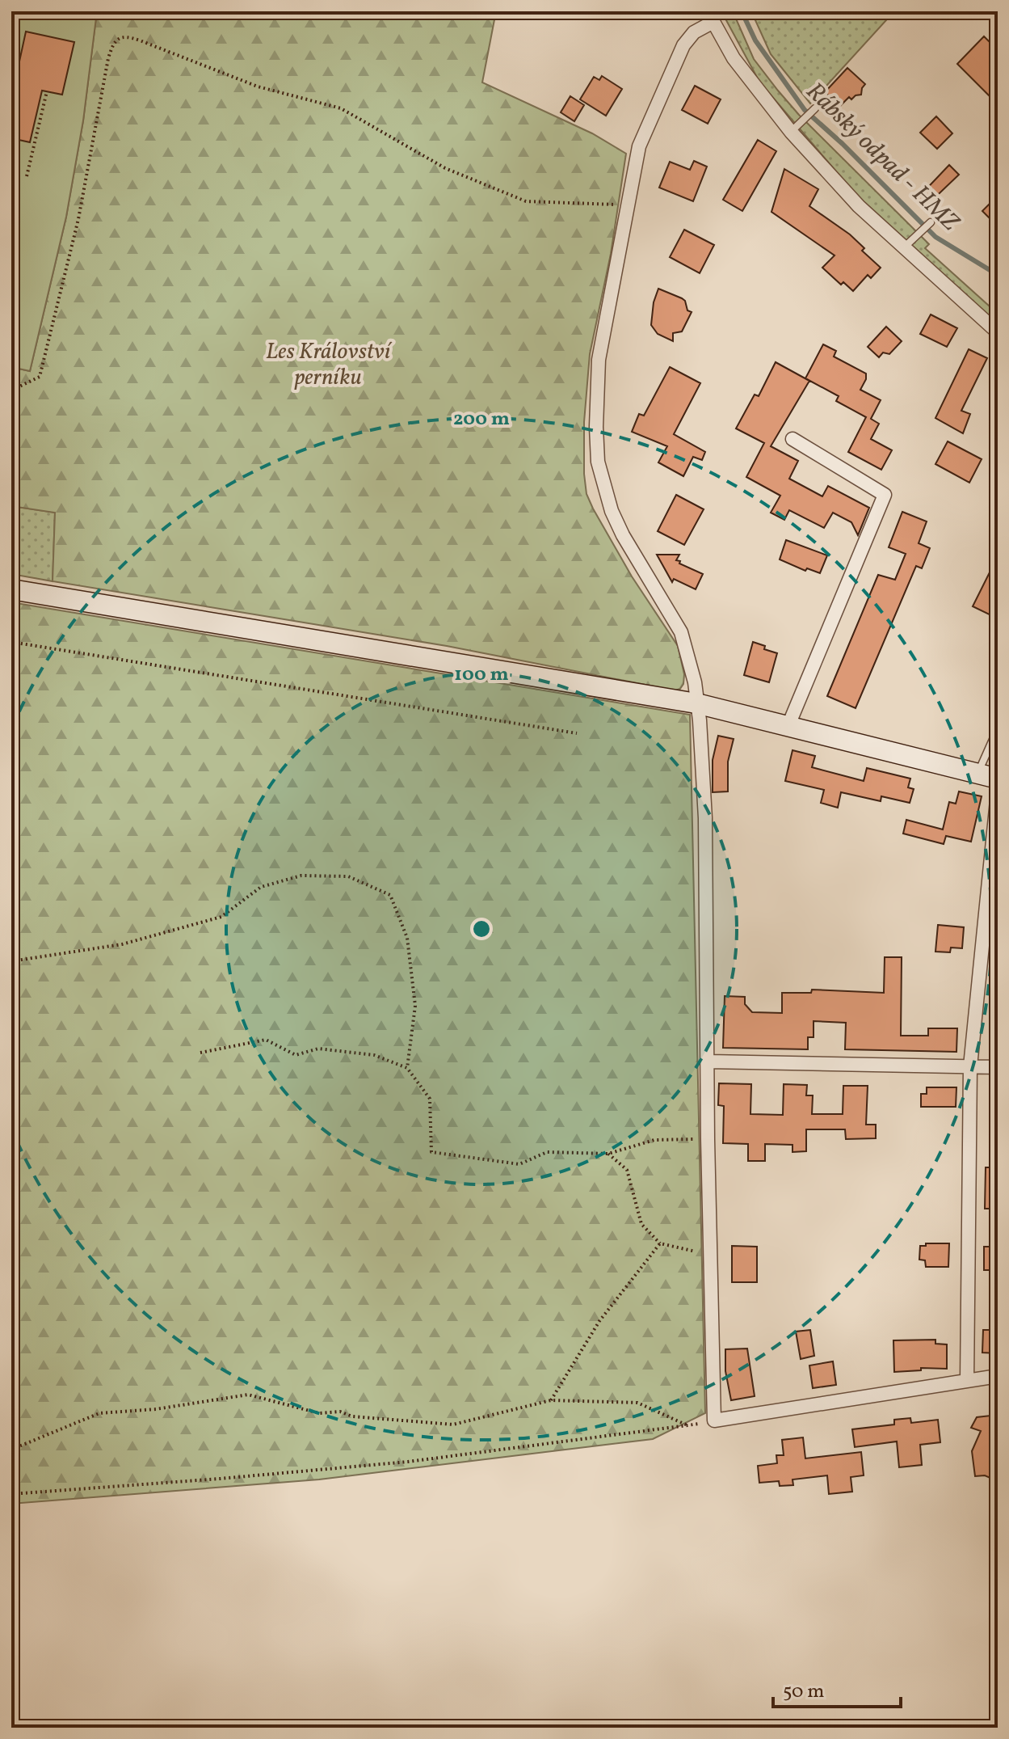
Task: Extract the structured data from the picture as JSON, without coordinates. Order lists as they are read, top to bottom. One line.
{"water":["Rábský odpad - HMZ"],"parks":["Les Království perníku"],"scale_bar":"50 m","rings":["200 m","100 m"]}
